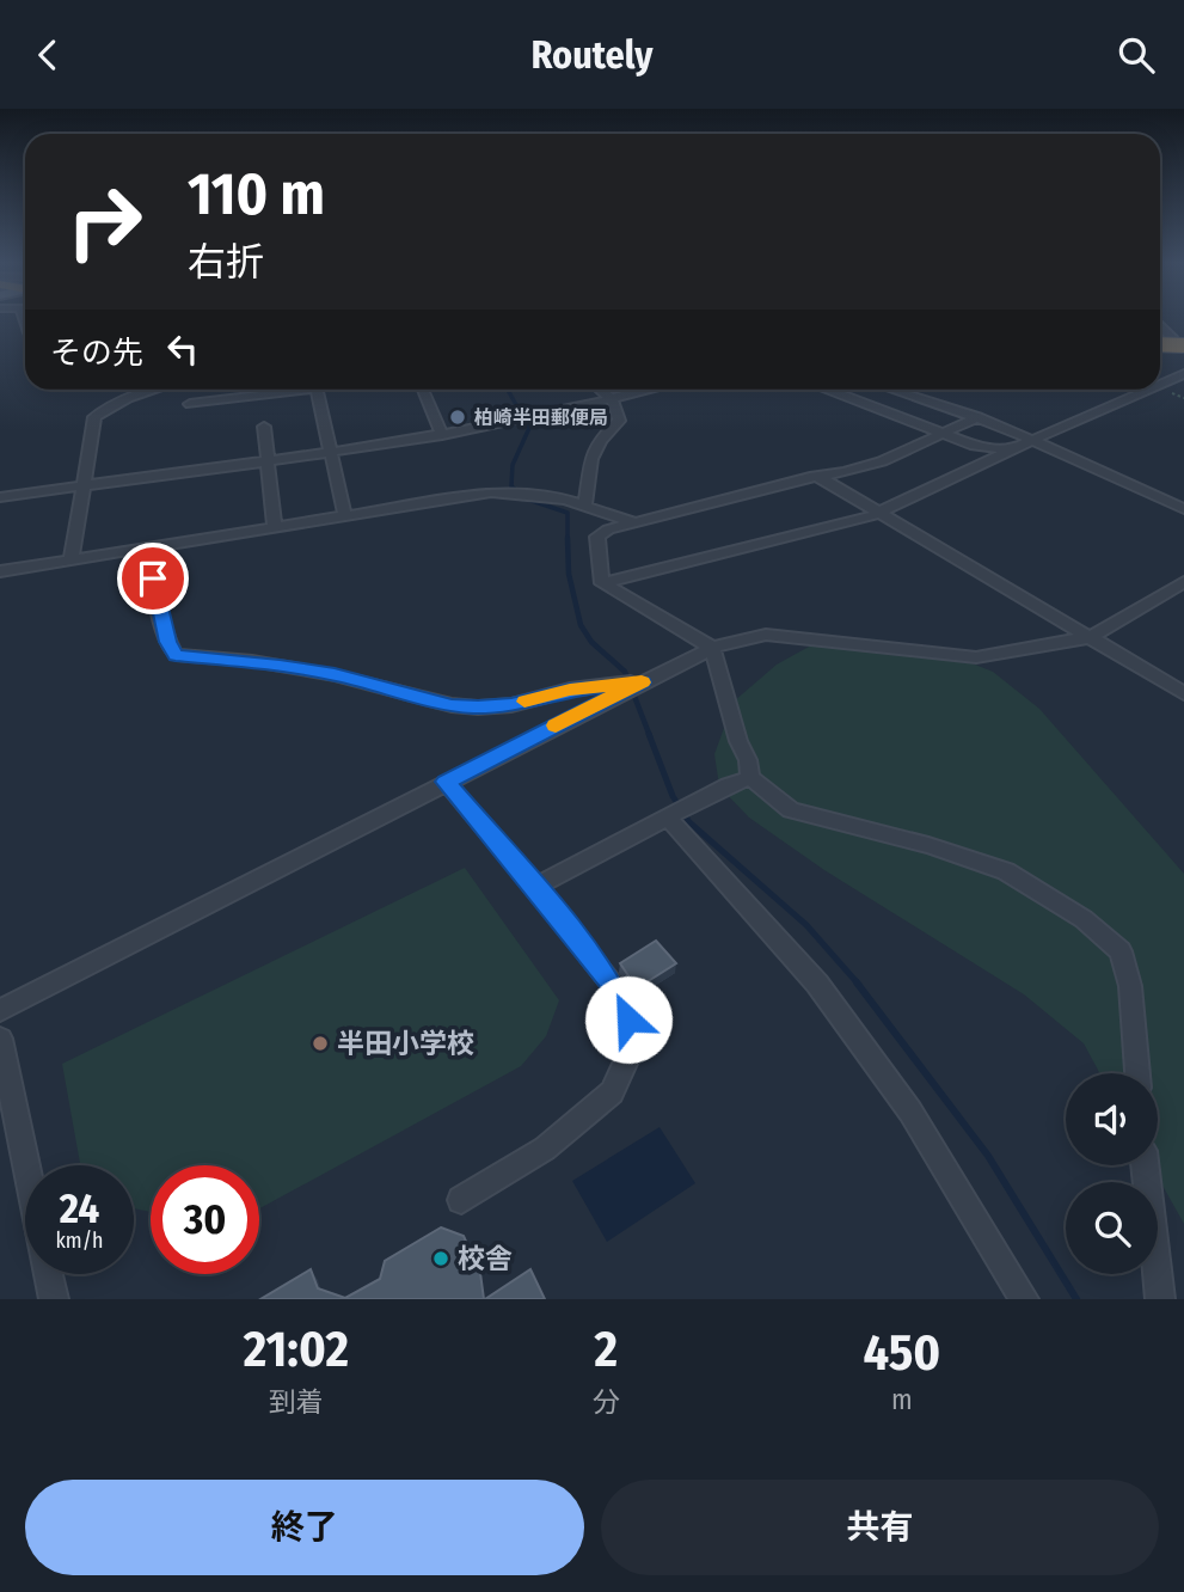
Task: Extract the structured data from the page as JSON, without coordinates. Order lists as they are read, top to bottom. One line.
{"places":["柏崎半田郵便局","半田小学校","校舎"],"page":{"header":"Routely","turn":["110 m","右折"],"then":"その先","speed":"24 km/h","limit":"30","eta":["21:02","到着","2","分","450","m"],"buttons":["終了","共有"]}}
